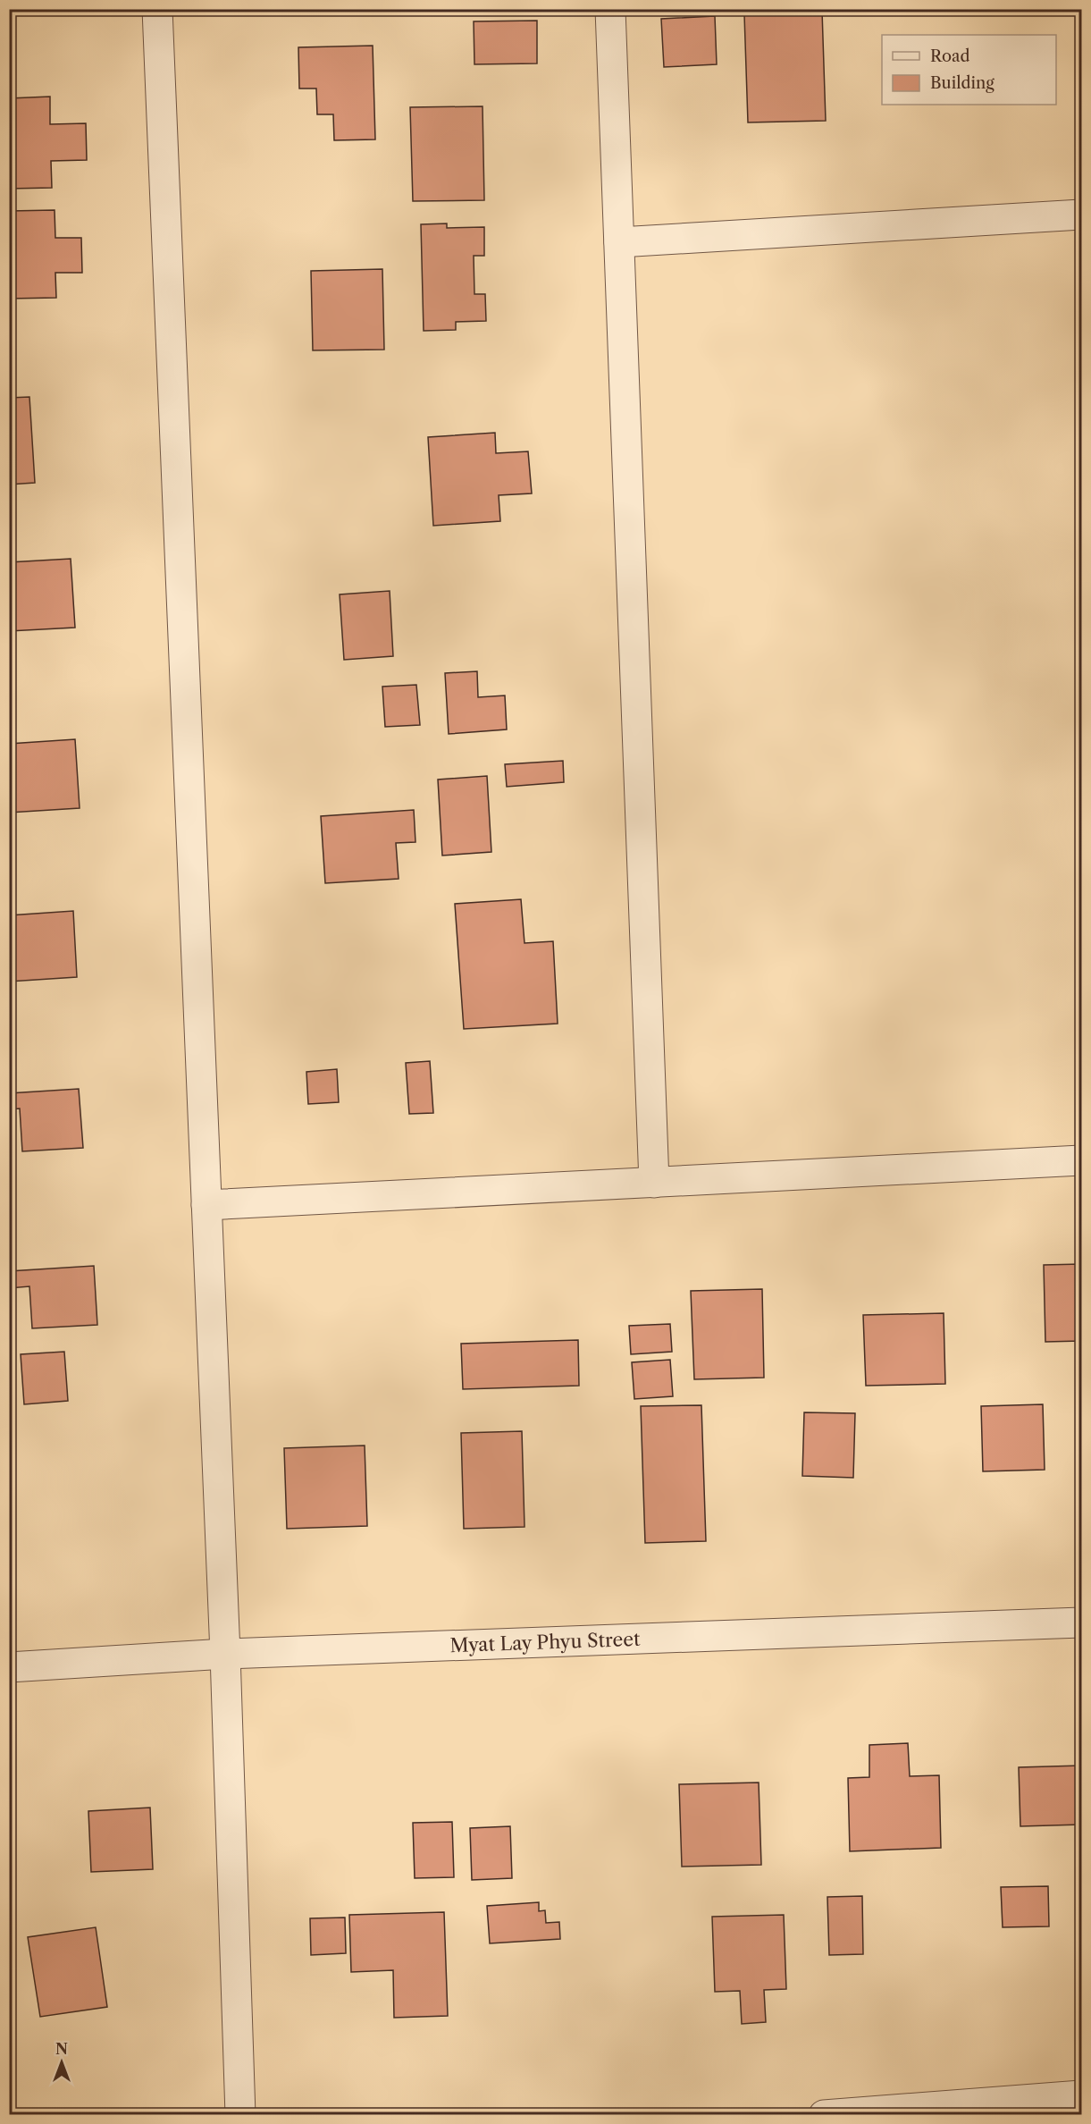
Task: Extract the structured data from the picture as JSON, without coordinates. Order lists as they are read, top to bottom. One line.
{"streets":{"street":["Myat Lay Phyu Street"]},"legend":["Road","Building"],"north":"top"}
